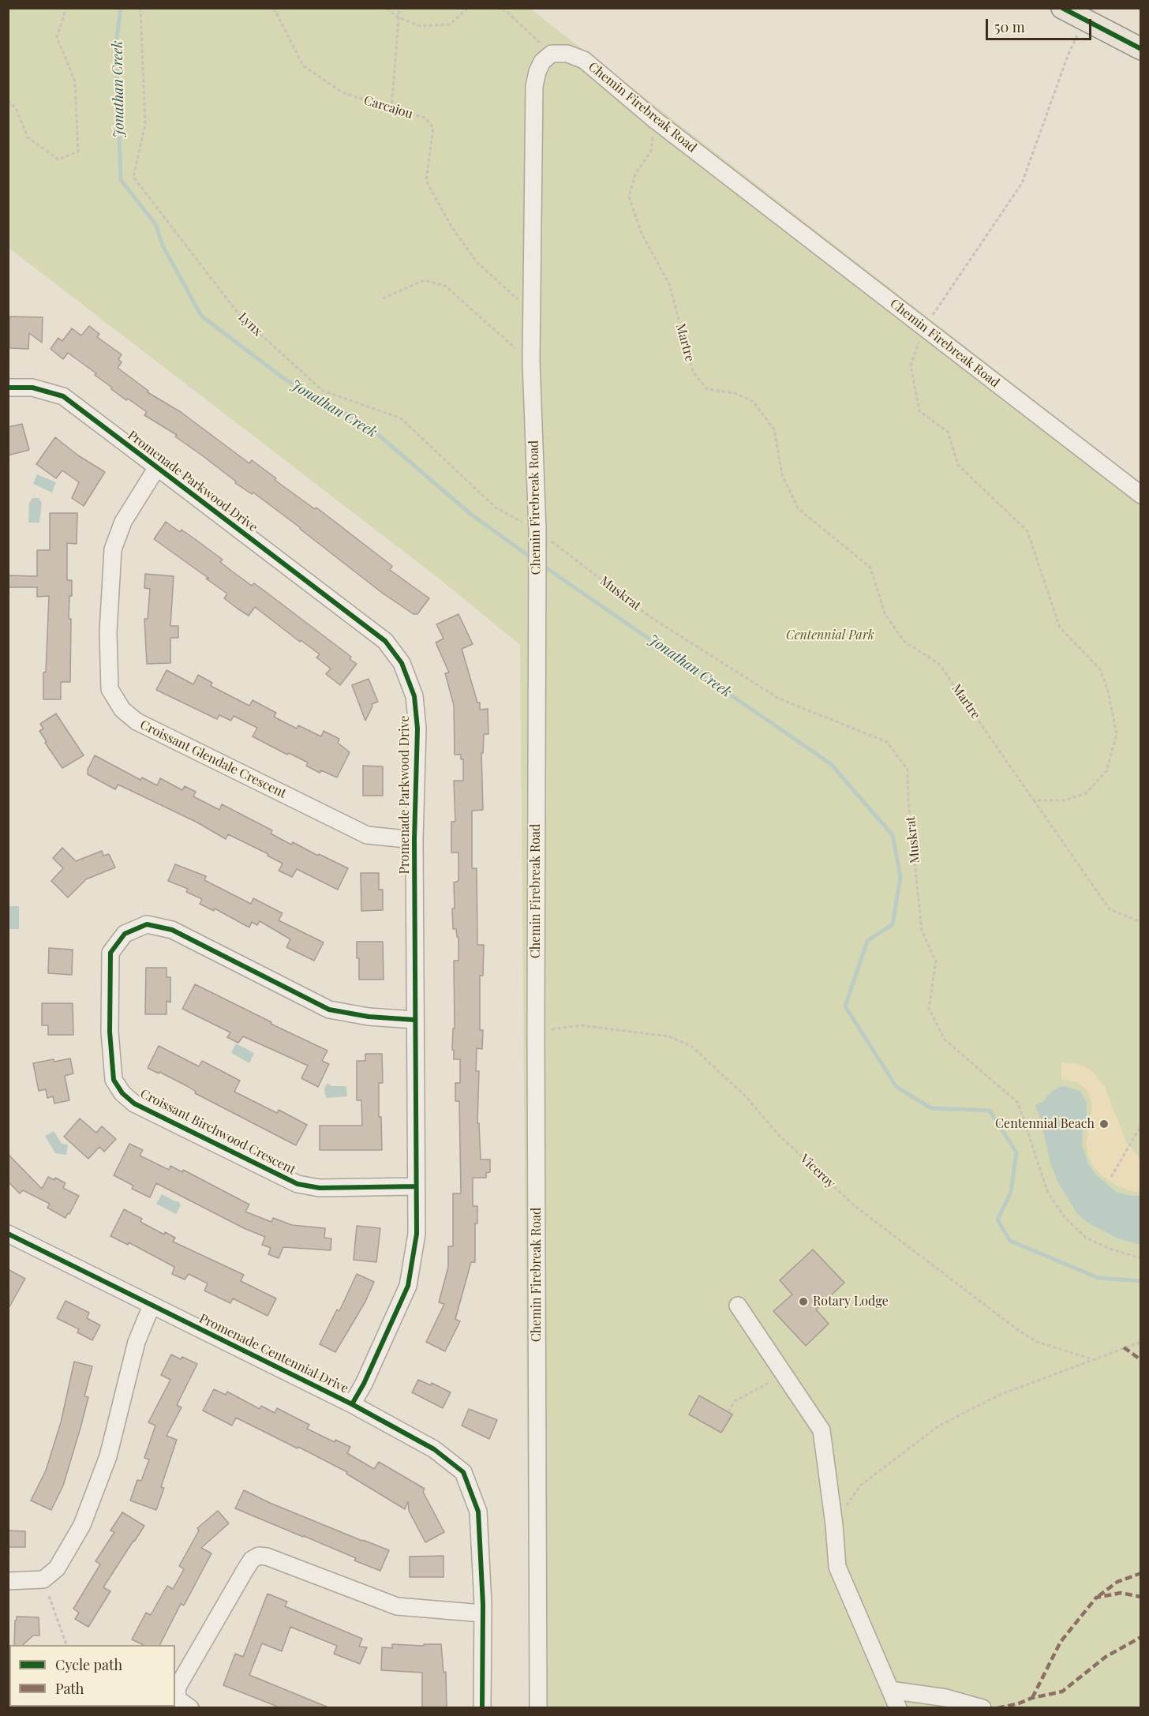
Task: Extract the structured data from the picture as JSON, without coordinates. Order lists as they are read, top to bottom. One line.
{"streets":{"street":["Chemin Firebreak Road","Promenade Parkwood Drive","Croissant Glendale Crescent","Croissant Birchwood Crescent","Promenade Centennial Drive"],"path":["Carcajou","Lynx","Martre","Muskrat","Viceroy"]},"crossings":[["Carcajou","Chemin Firebreak Road"],["Chemin Firebreak Road","Lynx"],["Chemin Firebreak Road","Martre"],["Chemin Firebreak Road","Muskrat"],["Chemin Firebreak Road","Viceroy"],["Lynx","Muskrat"],["Promenade Parkwood Drive","Croissant Glendale Crescent"],["Promenade Parkwood Drive","Croissant Birchwood Crescent"],["Promenade Parkwood Drive","Promenade Centennial Drive"]],"water":["Jonathan Creek"],"parks":["Centennial Park"],"places":["Centennial Beach","Rotary Lodge"],"legend":["Cycle path","Path"],"scale_bar":"50 m"}
